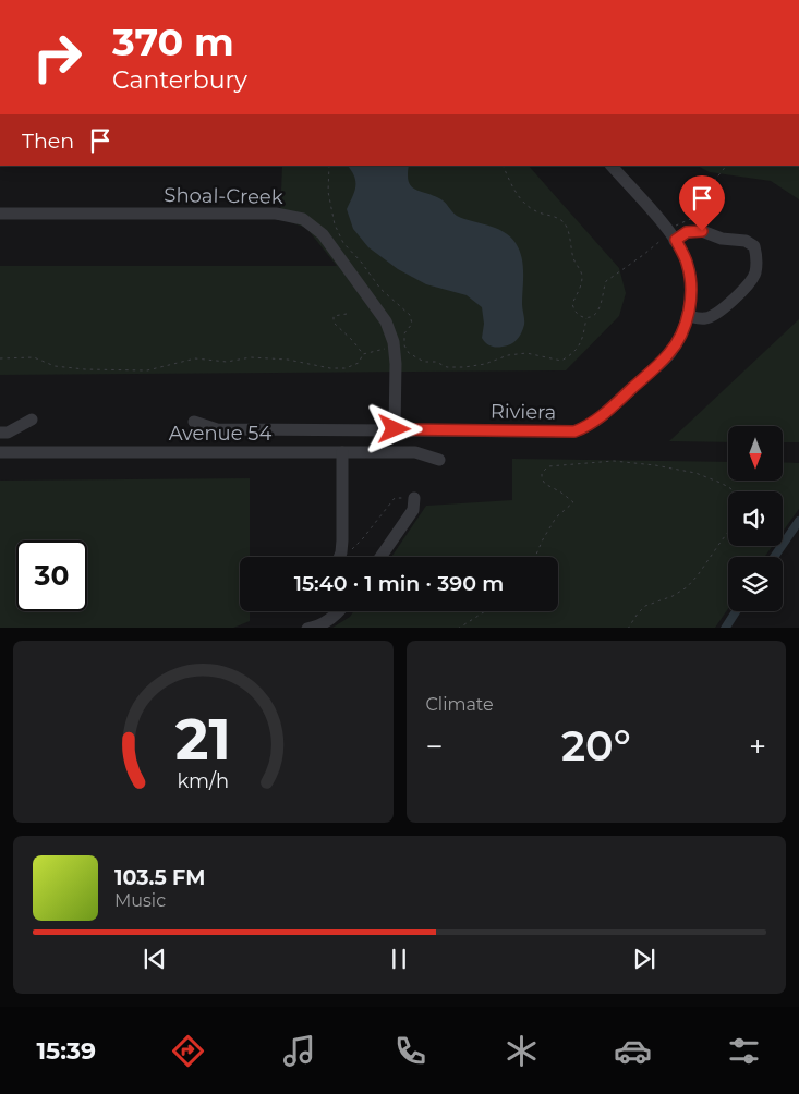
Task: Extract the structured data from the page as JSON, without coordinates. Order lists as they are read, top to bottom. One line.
{"streets":{"street":["Shoal-Creek","Riviera","Avenue 54"]},"crossings":[["Shoal-Creek","Riviera"]],"north":"bottom","page":{"turn":["370 m","Canterbury"],"then":"Then","limit":"30","trip":"15:40 · 1 min · 390 m","tile":"Climate","heat":["−","20°","+"],"song":["103.5 FM","Music"],"tabs":"15:39","gauge":["21","km/h"]}}
